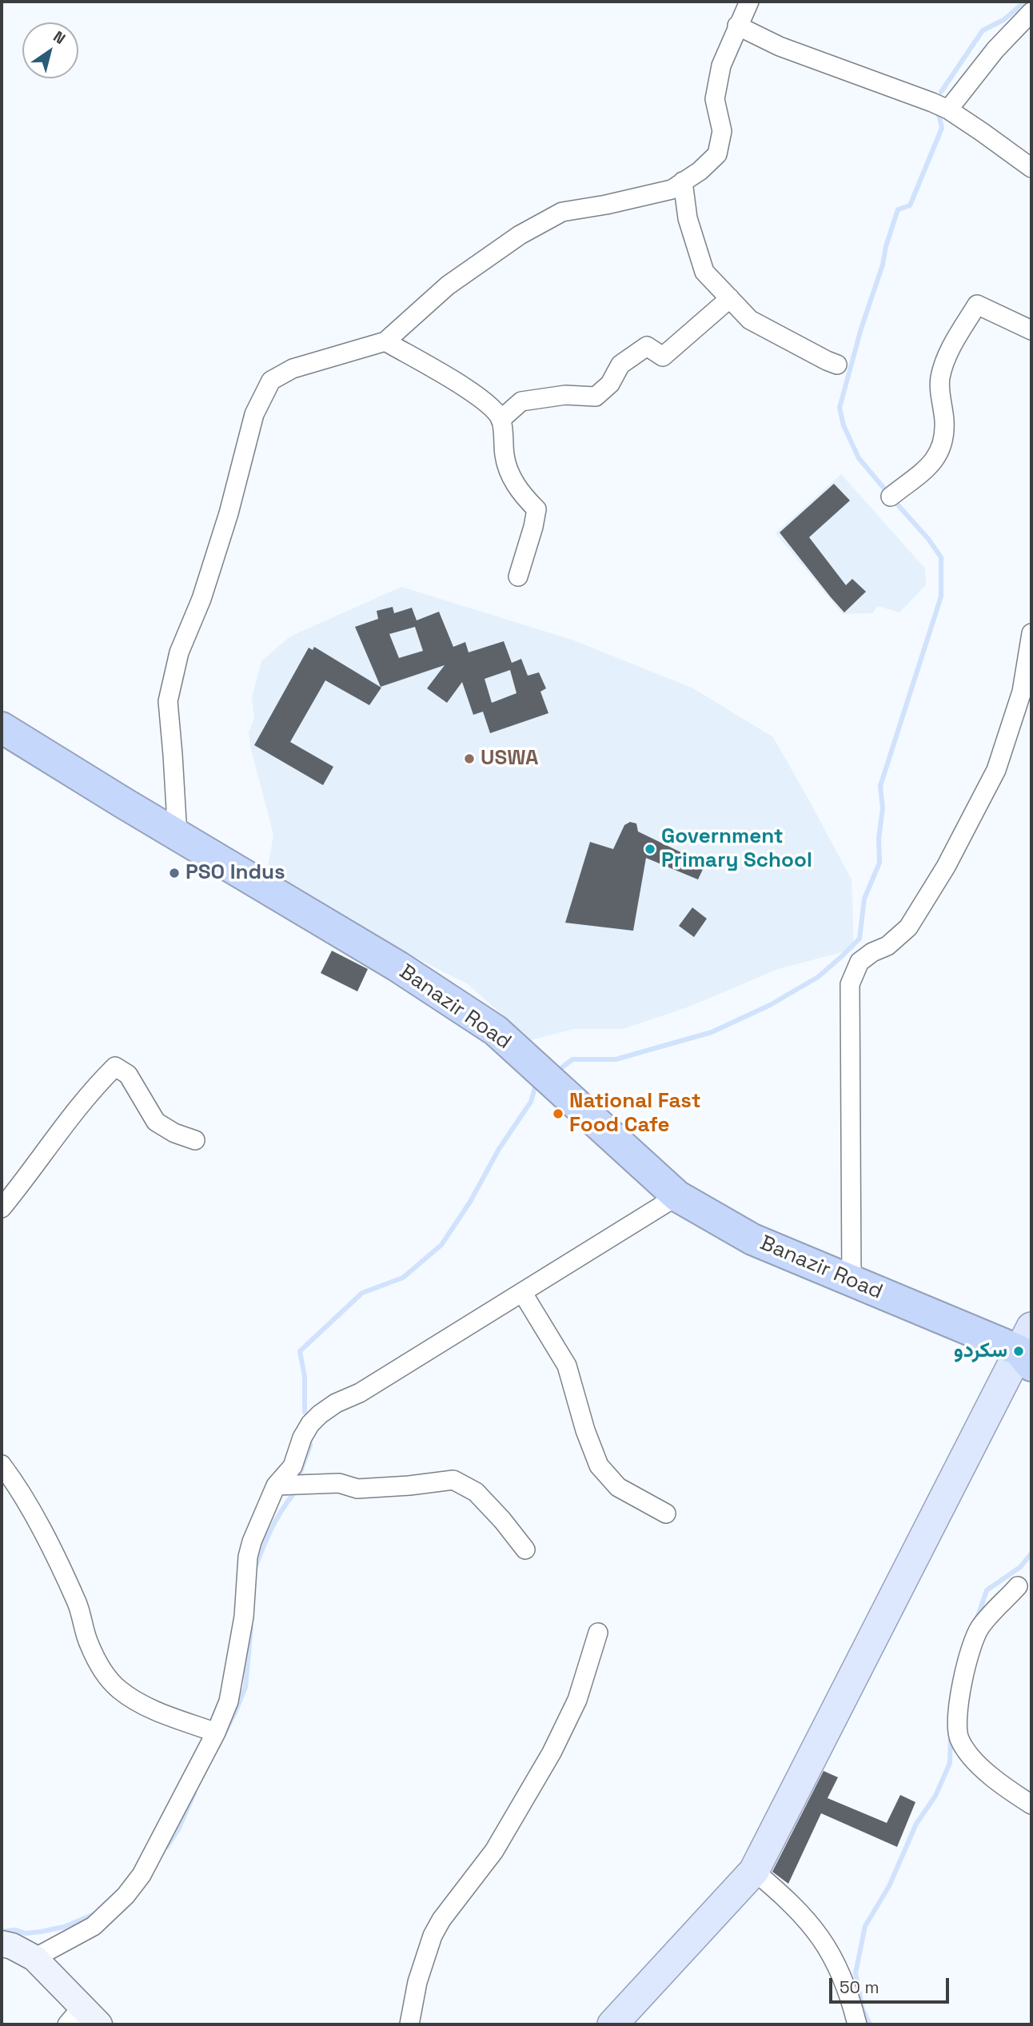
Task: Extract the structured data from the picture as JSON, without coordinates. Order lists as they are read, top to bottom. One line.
{"streets":{"highway":["Banazir Road"]},"places":["USWA","Government Primary School","PSO Indus","National Fast Food Cafe","سکردو"],"scale_bar":"50 m","north":"top right"}
